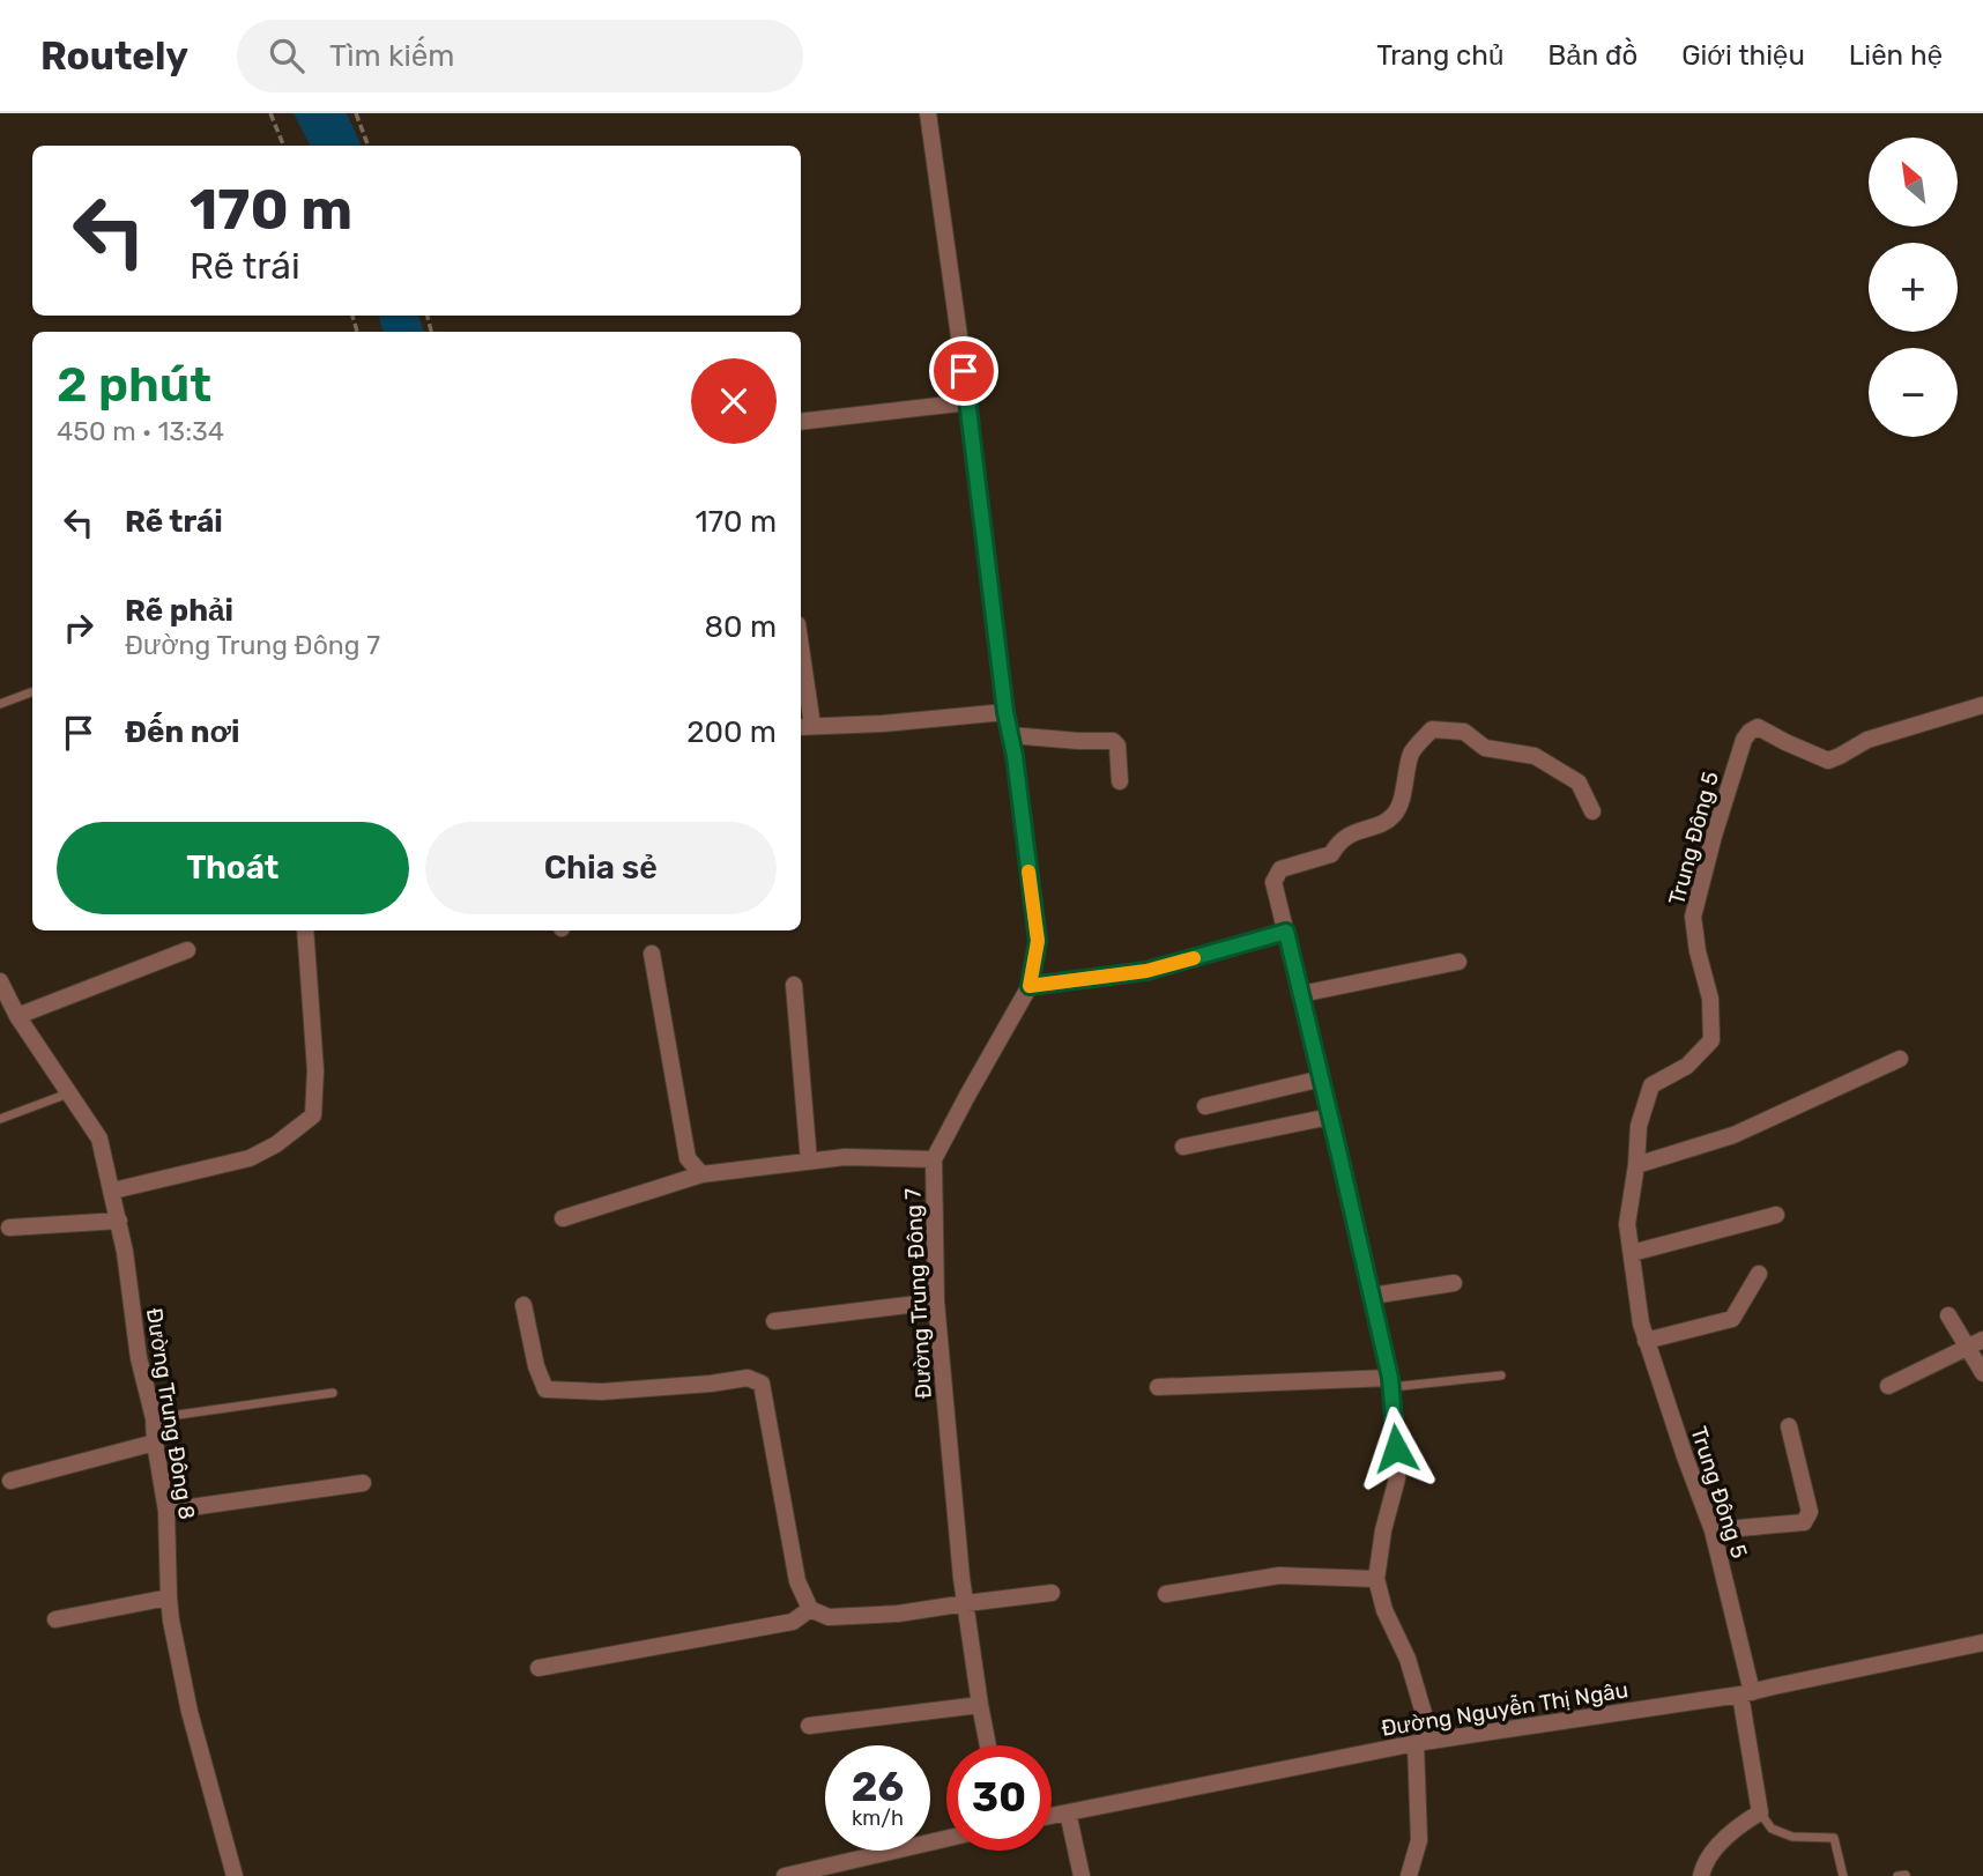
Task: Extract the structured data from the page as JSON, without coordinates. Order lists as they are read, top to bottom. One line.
{"streets":{"street":["Trung Đông 5","Đường Trung Đông 7","Đường Trung Đông 8","Đường Nguyễn Thị Ngâu"]},"crossings":[["Trung Đông 5","Đường Nguyễn Thị Ngâu"]],"north":"top left","page":{"header":"Routely","search":"Tìm kiếm","nav":["Trang chủ","Bản đồ","Giới thiệu","Liên hệ"],"map_buttons":["+","−"],"turn":["170 m","Rẽ trái"],"heading":["2 phút","450 m · 13:34"],"list":[{"name":"Rẽ trái","value":"170 m"},{"name":"Rẽ phải","note":"Đường Trung Đông 7","value":"80 m"},{"name":"Đến nơi","value":"200 m"}],"buttons":["Thoát","Chia sẻ"],"speed":"26 km/h","limit":"30"}}
